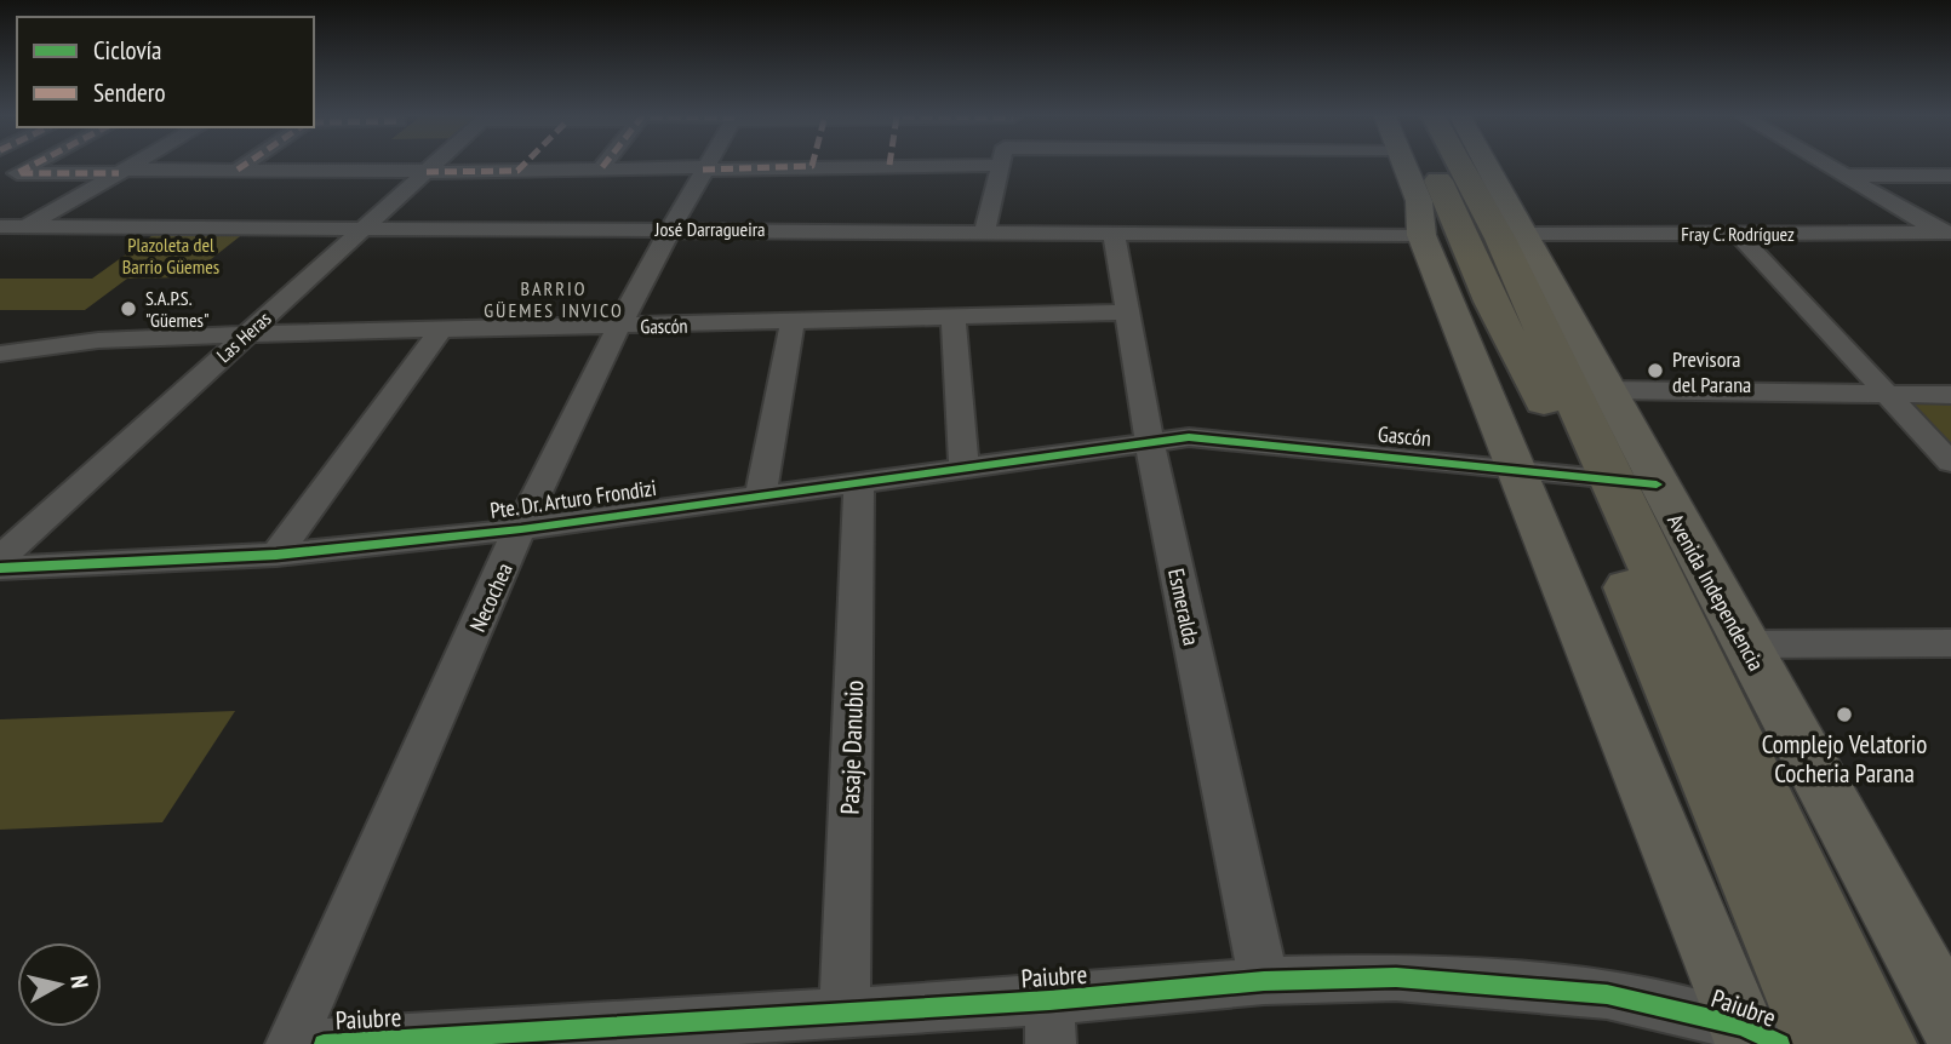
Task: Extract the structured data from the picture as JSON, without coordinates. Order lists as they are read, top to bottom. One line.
{"streets":{"highway":["Avenida Independencia"],"street":["José Darragueira","Fray C. Rodríguez","Gascón","Las Heras","Pte. Dr. Arturo Frondizi","Necochea","Esmeralda","Pasaje Danubio","Paiubre"]},"crossings":[["José Darragueira","Las Heras"],["José Darragueira","Necochea"],["José Darragueira","Esmeralda"],["Fray C. Rodríguez","Avenida Independencia"],["Gascón","Las Heras"],["Gascón","Pte. Dr. Arturo Frondizi"],["Gascón","Avenida Independencia"],["Gascón","Necochea"],["Gascón","Esmeralda"],["Pte. Dr. Arturo Frondizi","Necochea"],["Pte. Dr. Arturo Frondizi","Esmeralda"],["Pte. Dr. Arturo Frondizi","Pasaje Danubio"],["Esmeralda","Paiubre"],["Pasaje Danubio","Paiubre"]],"districts":["BARRIO GÜEMES INVICO"],"parks":["Plazoleta del Barrio Güemes"],"places":["S.A.P.S. \"Güemes\"","Previsora del Parana","Complejo Velatorio Cocheria Parana"],"legend":["Ciclovía","Sendero"],"north":"right"}
